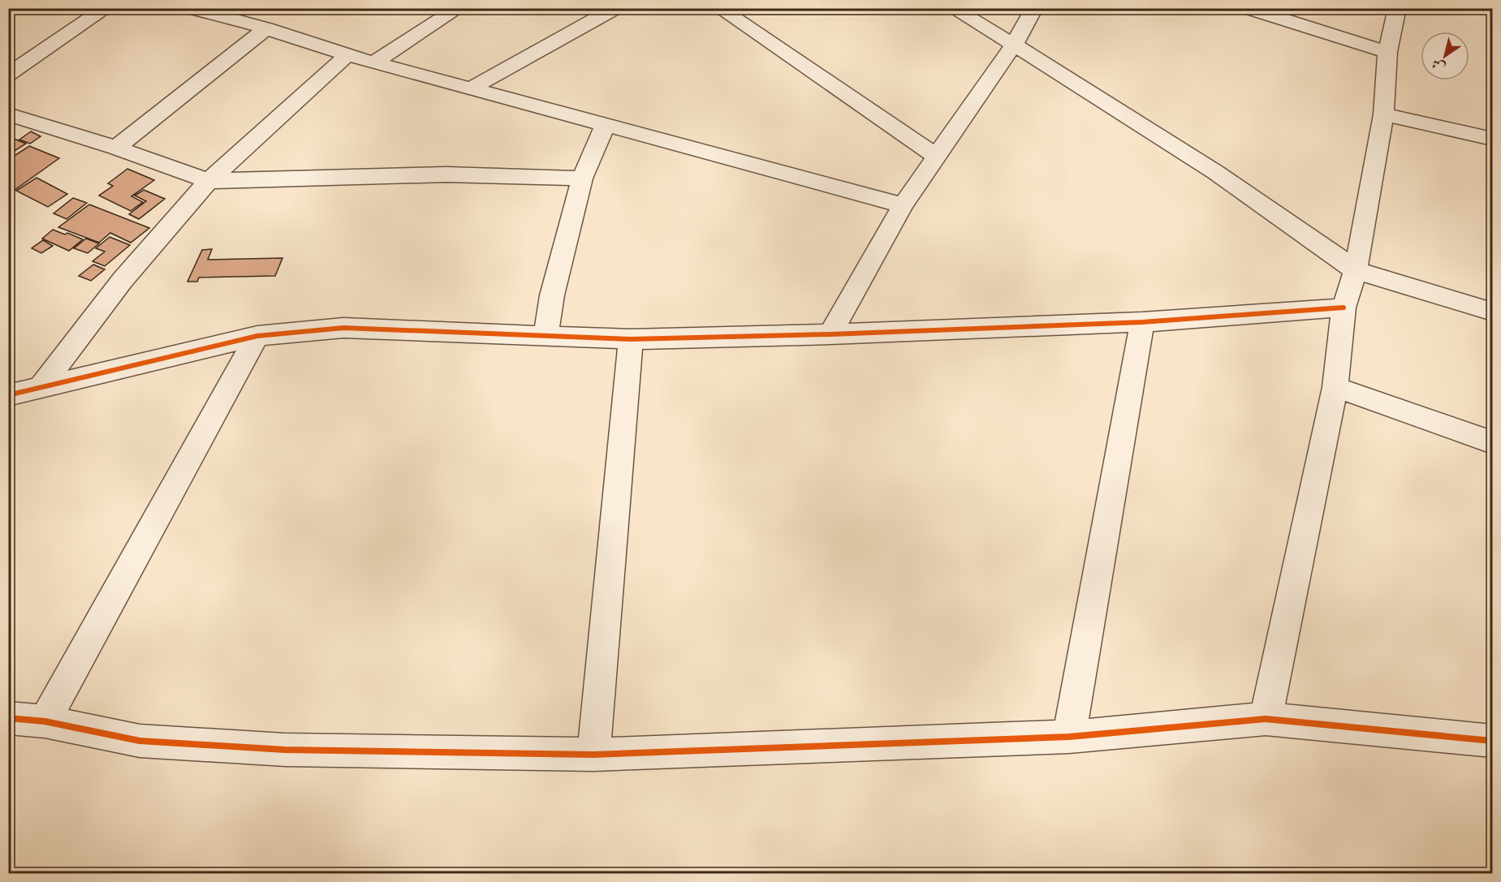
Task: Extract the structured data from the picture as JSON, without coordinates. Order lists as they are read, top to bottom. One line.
{"north":"bottom left"}
